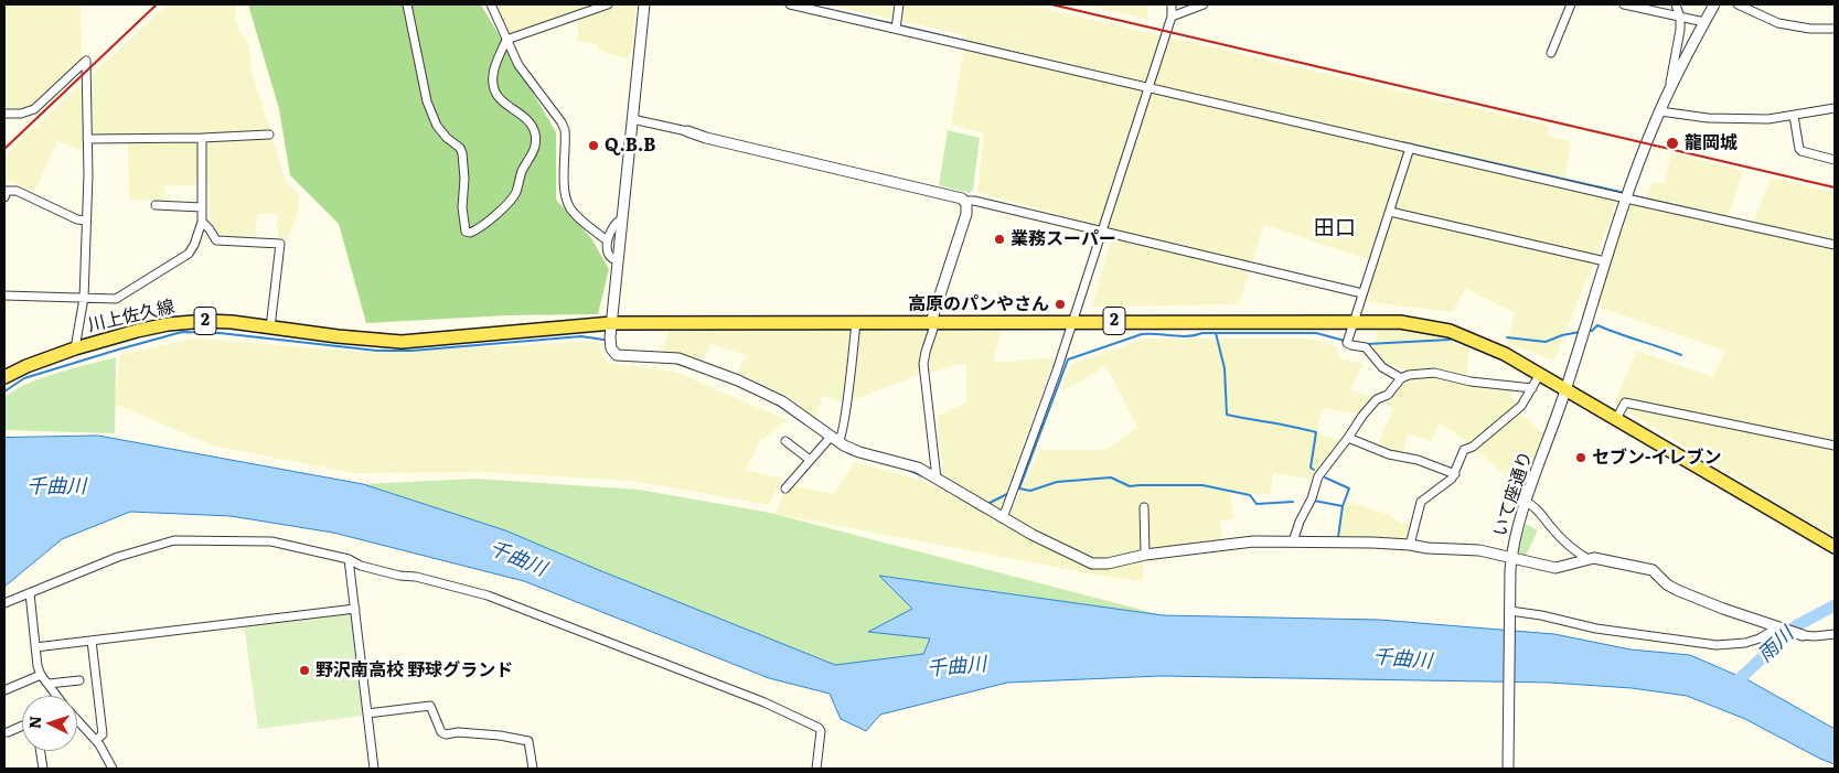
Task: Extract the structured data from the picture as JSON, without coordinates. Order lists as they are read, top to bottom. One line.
{"streets":{"main road":["川上佐久線","2"],"street":["いて座通り"]},"crossings":[["川上佐久線","2"],["2","いて座通り"]],"districts":["田口"],"water":["千曲川","雨川"],"places":["龍岡城","Q.B.B","業務スーパー","高原のパンやさん","セブン-イレブン","野沢南高校 野球グランド"],"north":"left"}
